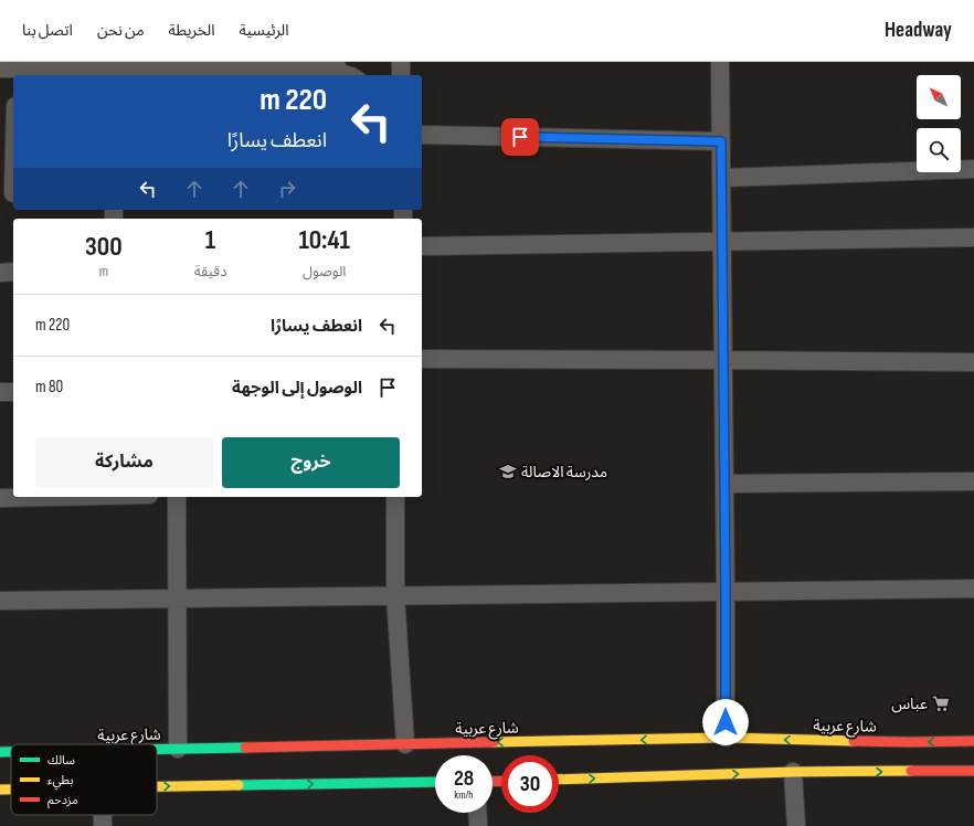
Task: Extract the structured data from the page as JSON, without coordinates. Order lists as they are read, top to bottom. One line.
{"streets":{"main road":["شارع عربية"]},"places":{"school or university":["مدرسة الاصالة"],"supermarket":["عباس"]},"legend":["سالك","بطيء","مزدحم"],"north":"top left","page":{"header":"Headway","nav":["الرئيسية","الخريطة","من نحن","اتصل بنا"],"turn":["220 m","انعطف يسارًا"],"eta":["10:41","الوصول","1","دقيقة","300","m"],"list":[{"name":"انعطف يسارًا","value":"220 m"},{"name":"الوصول إلى الوجهة","value":"80 m"}],"buttons":["خروج","مشاركة"],"speed":"28 km/h","limit":"30"}}
